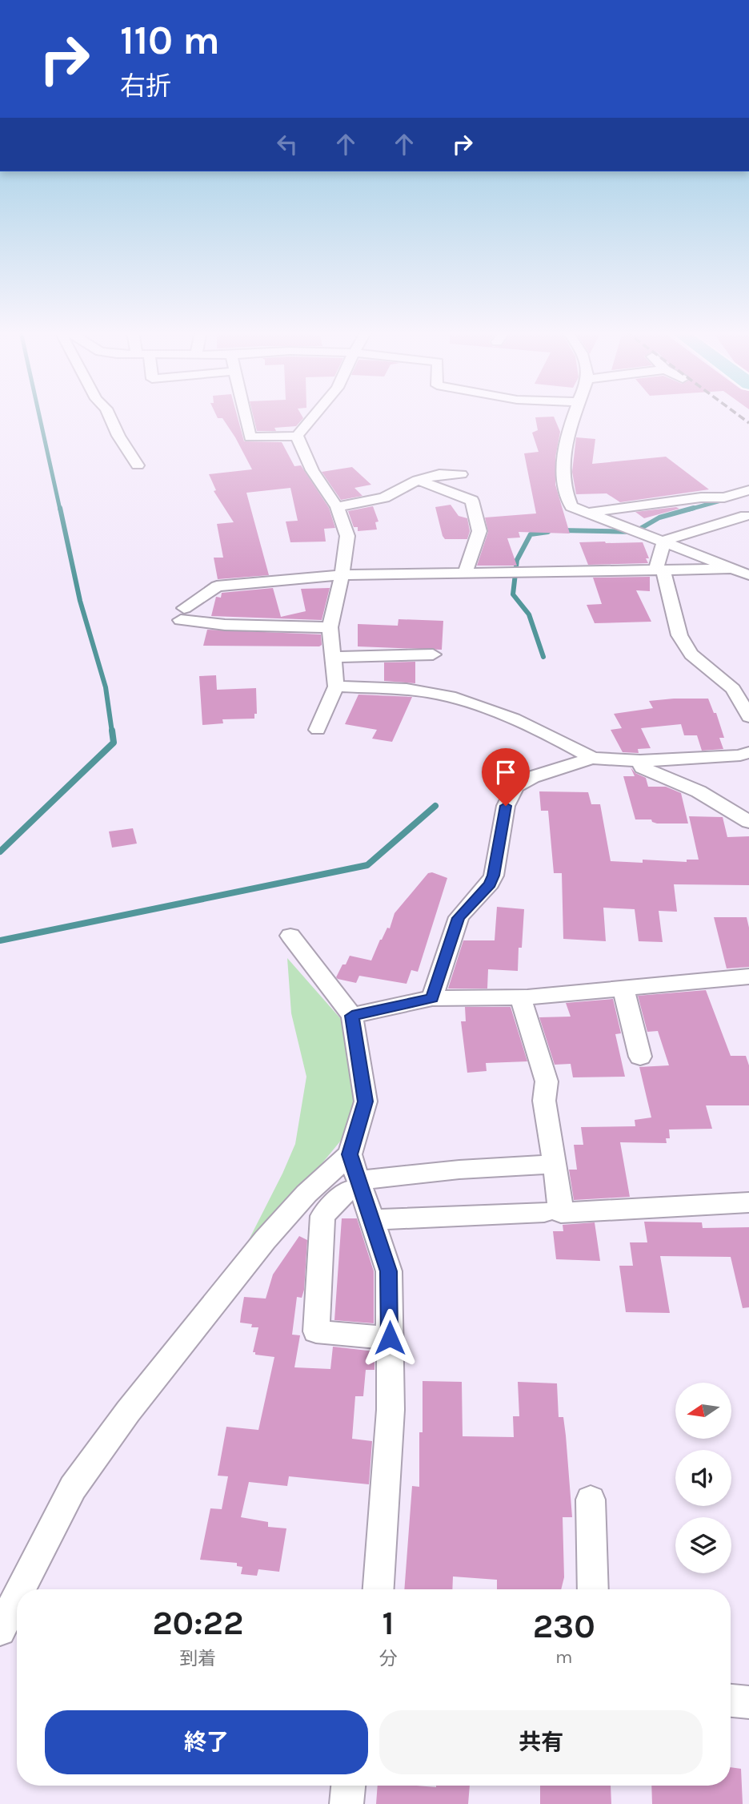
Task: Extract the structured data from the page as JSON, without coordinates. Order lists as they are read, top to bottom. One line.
{"north":"left","page":{"turn":["110 m","右折"],"eta":["20:22","到着","1","分","230","m"],"buttons":["終了","共有"]}}
